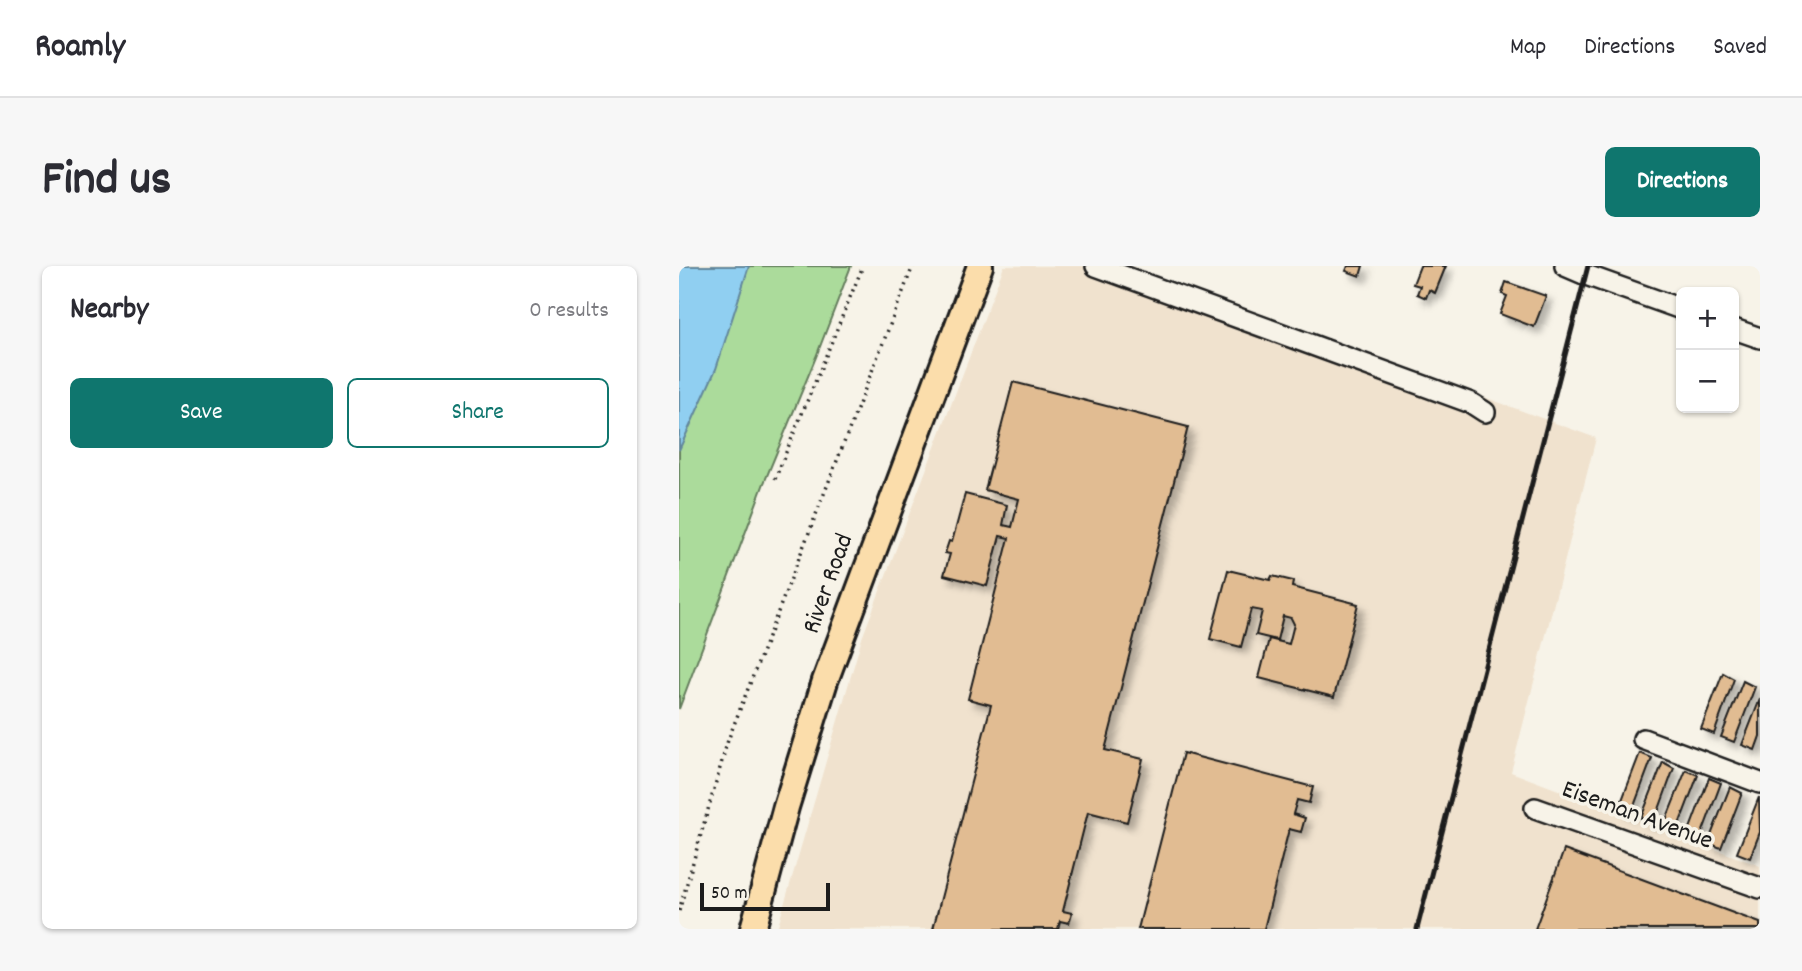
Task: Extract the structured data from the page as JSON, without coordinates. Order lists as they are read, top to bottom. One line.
{"streets":{"main road":["River Road"],"street":["Eiseman Avenue"]},"scale_bar":"50 m","page":{"header":"Roamly","nav":["Map","Directions","Saved"],"title":"Find us","buttons":["Directions",["Save","Share"]],"heading":["Nearby","0 results"],"map_buttons":["+","−"],"scale":"50 m"}}
